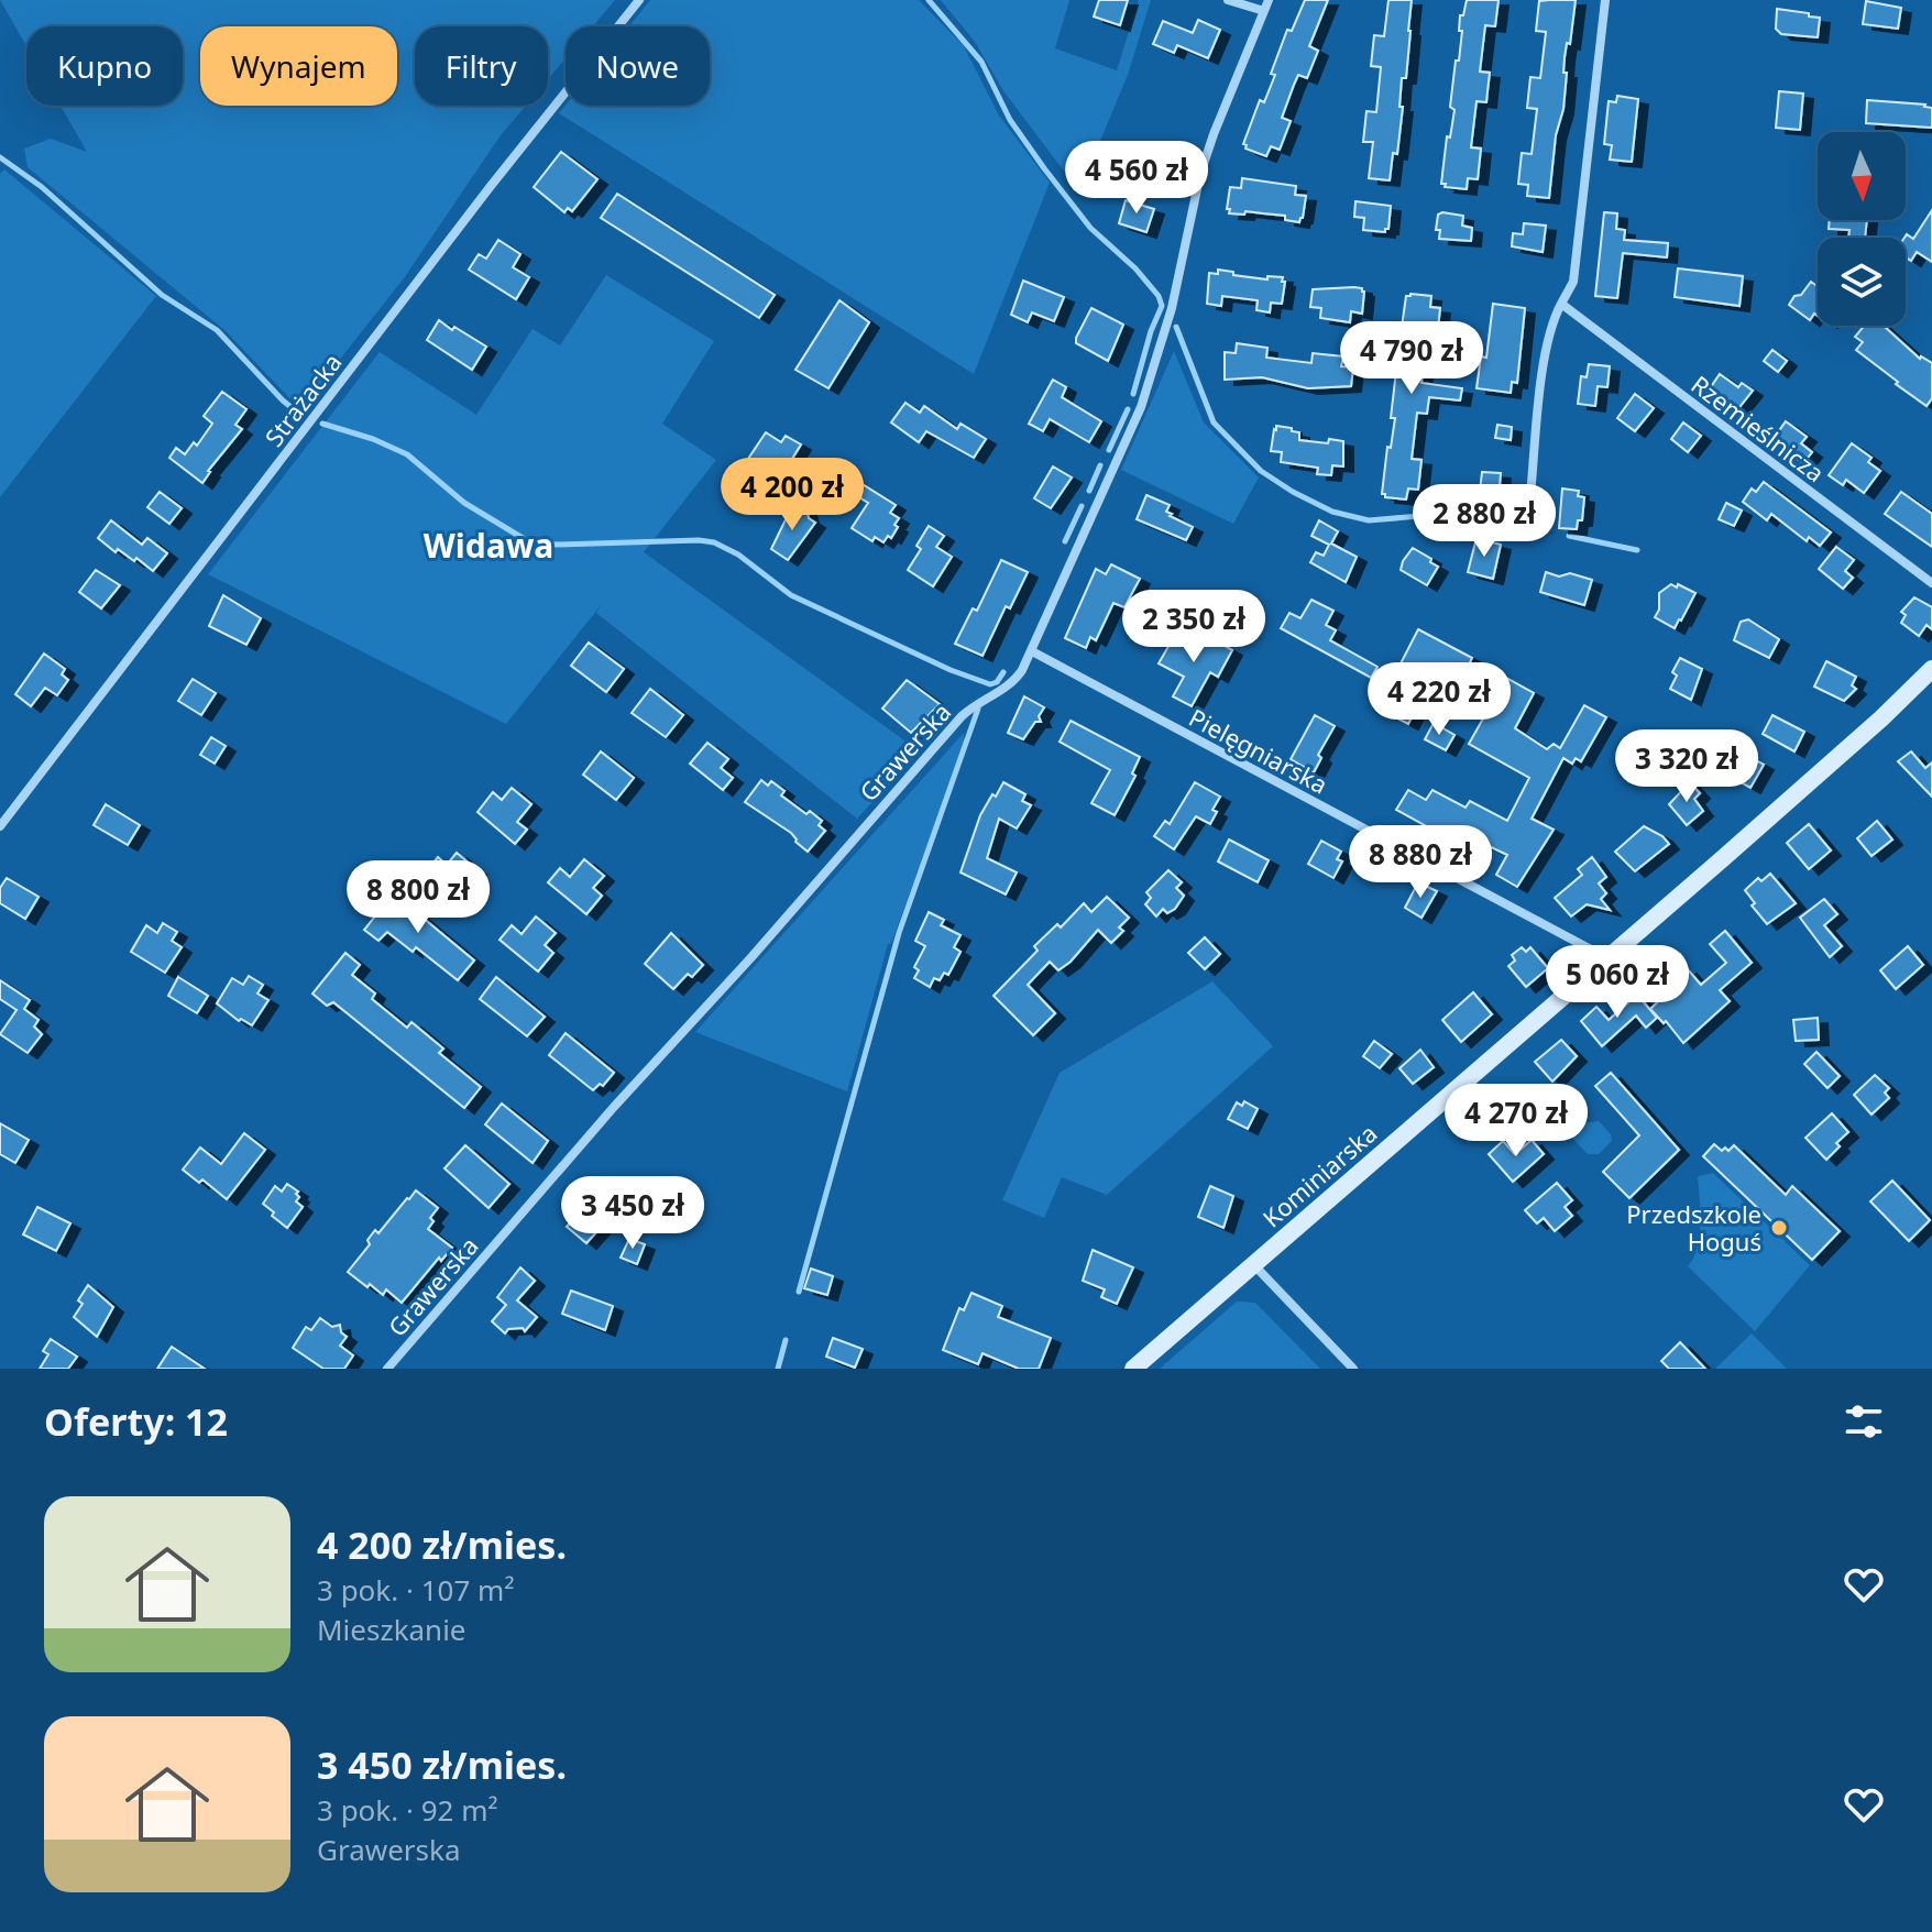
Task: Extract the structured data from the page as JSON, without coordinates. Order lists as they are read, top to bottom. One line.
{"streets":{"street":["Strażacka","Rzemieślnicza","Pielęgniarska","Grawerska","Kominiarska"]},"crossings":[["Pielęgniarska","Grawerska"],["Pielęgniarska","Kominiarska"]],"districts":["Widawa"],"places":["Przedszkole Hoguś"],"north":"bottom","page":{"chip":["Kupno","Wynajem","Filtry","Nowe"],"price":["4 560 zł","4 790 zł","4 200 zł","2 880 zł","2 350 zł","4 220 zł","3 320 zł","8 880 zł","8 800 zł","5 060 zł","4 270 zł","3 450 zł"],"heading":"Oferty: 12","list":[{"name":"4 200 zł/mies.","note":"3 pok. · 107 m² · Mieszkanie"},{"name":"3 450 zł/mies.","note":"3 pok. · 92 m² · Grawerska"}]}}
